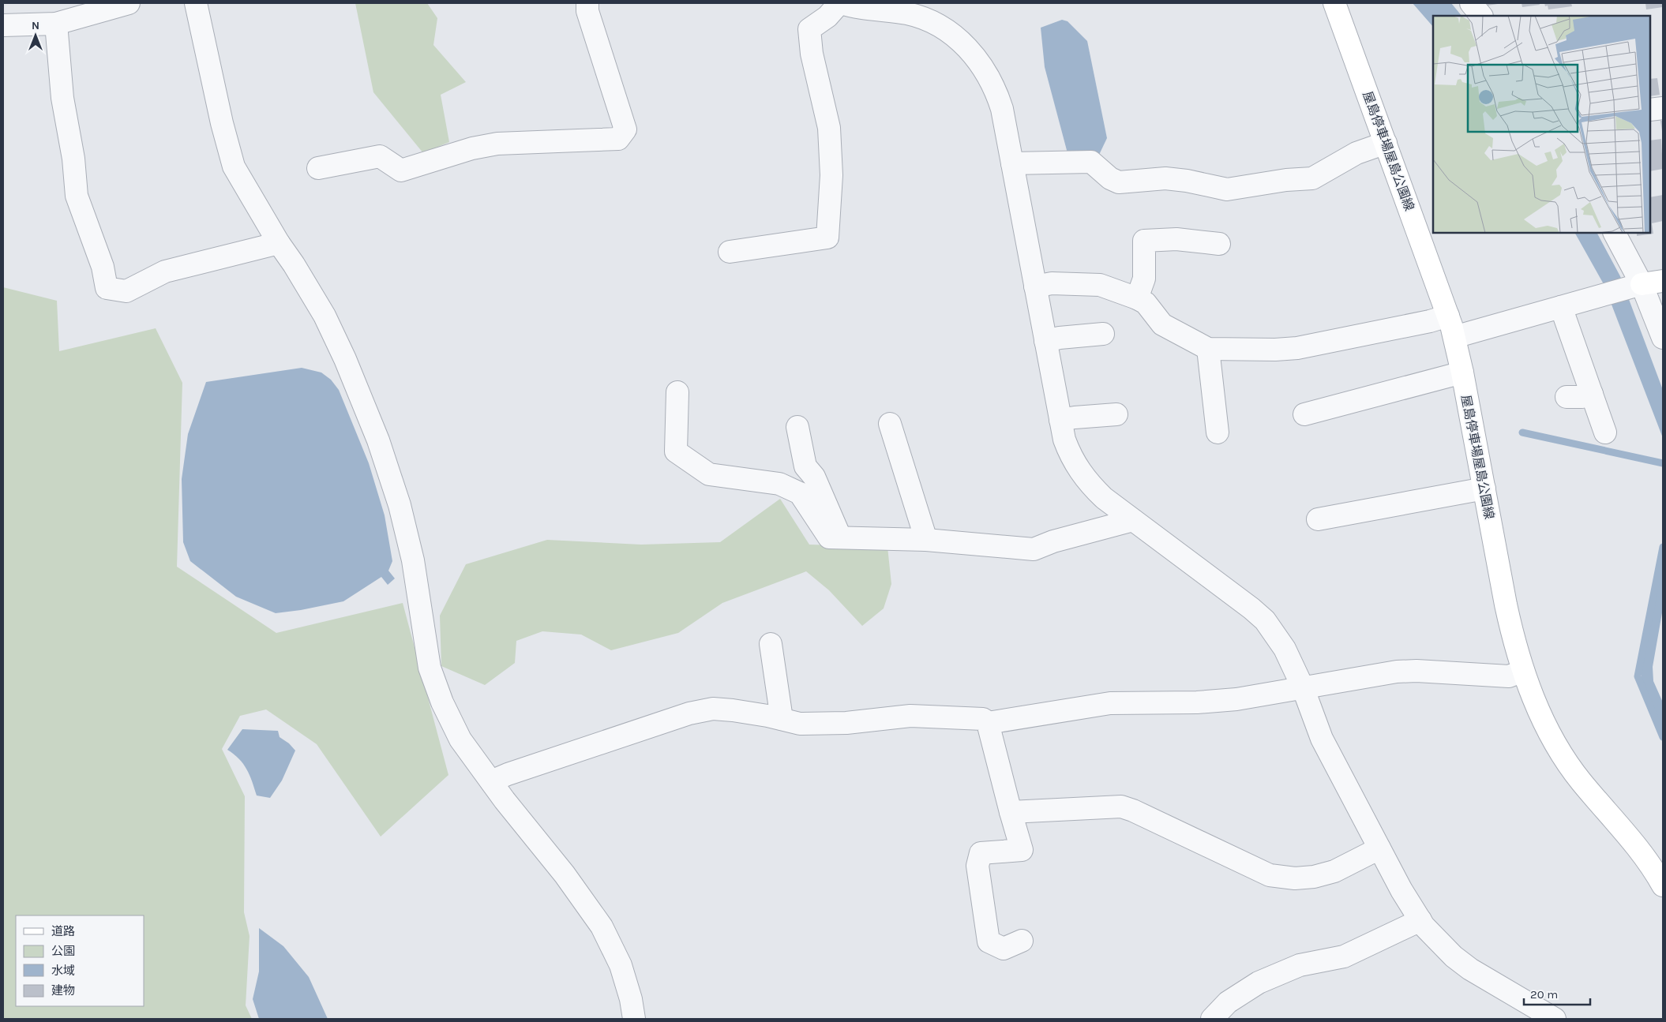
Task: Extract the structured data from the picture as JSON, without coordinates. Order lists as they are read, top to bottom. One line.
{"streets":{"main road":["屋島停車場屋島公園線"]},"legend":["道路","公園","水域","建物"],"scale_bar":"20 m","north":"top"}
